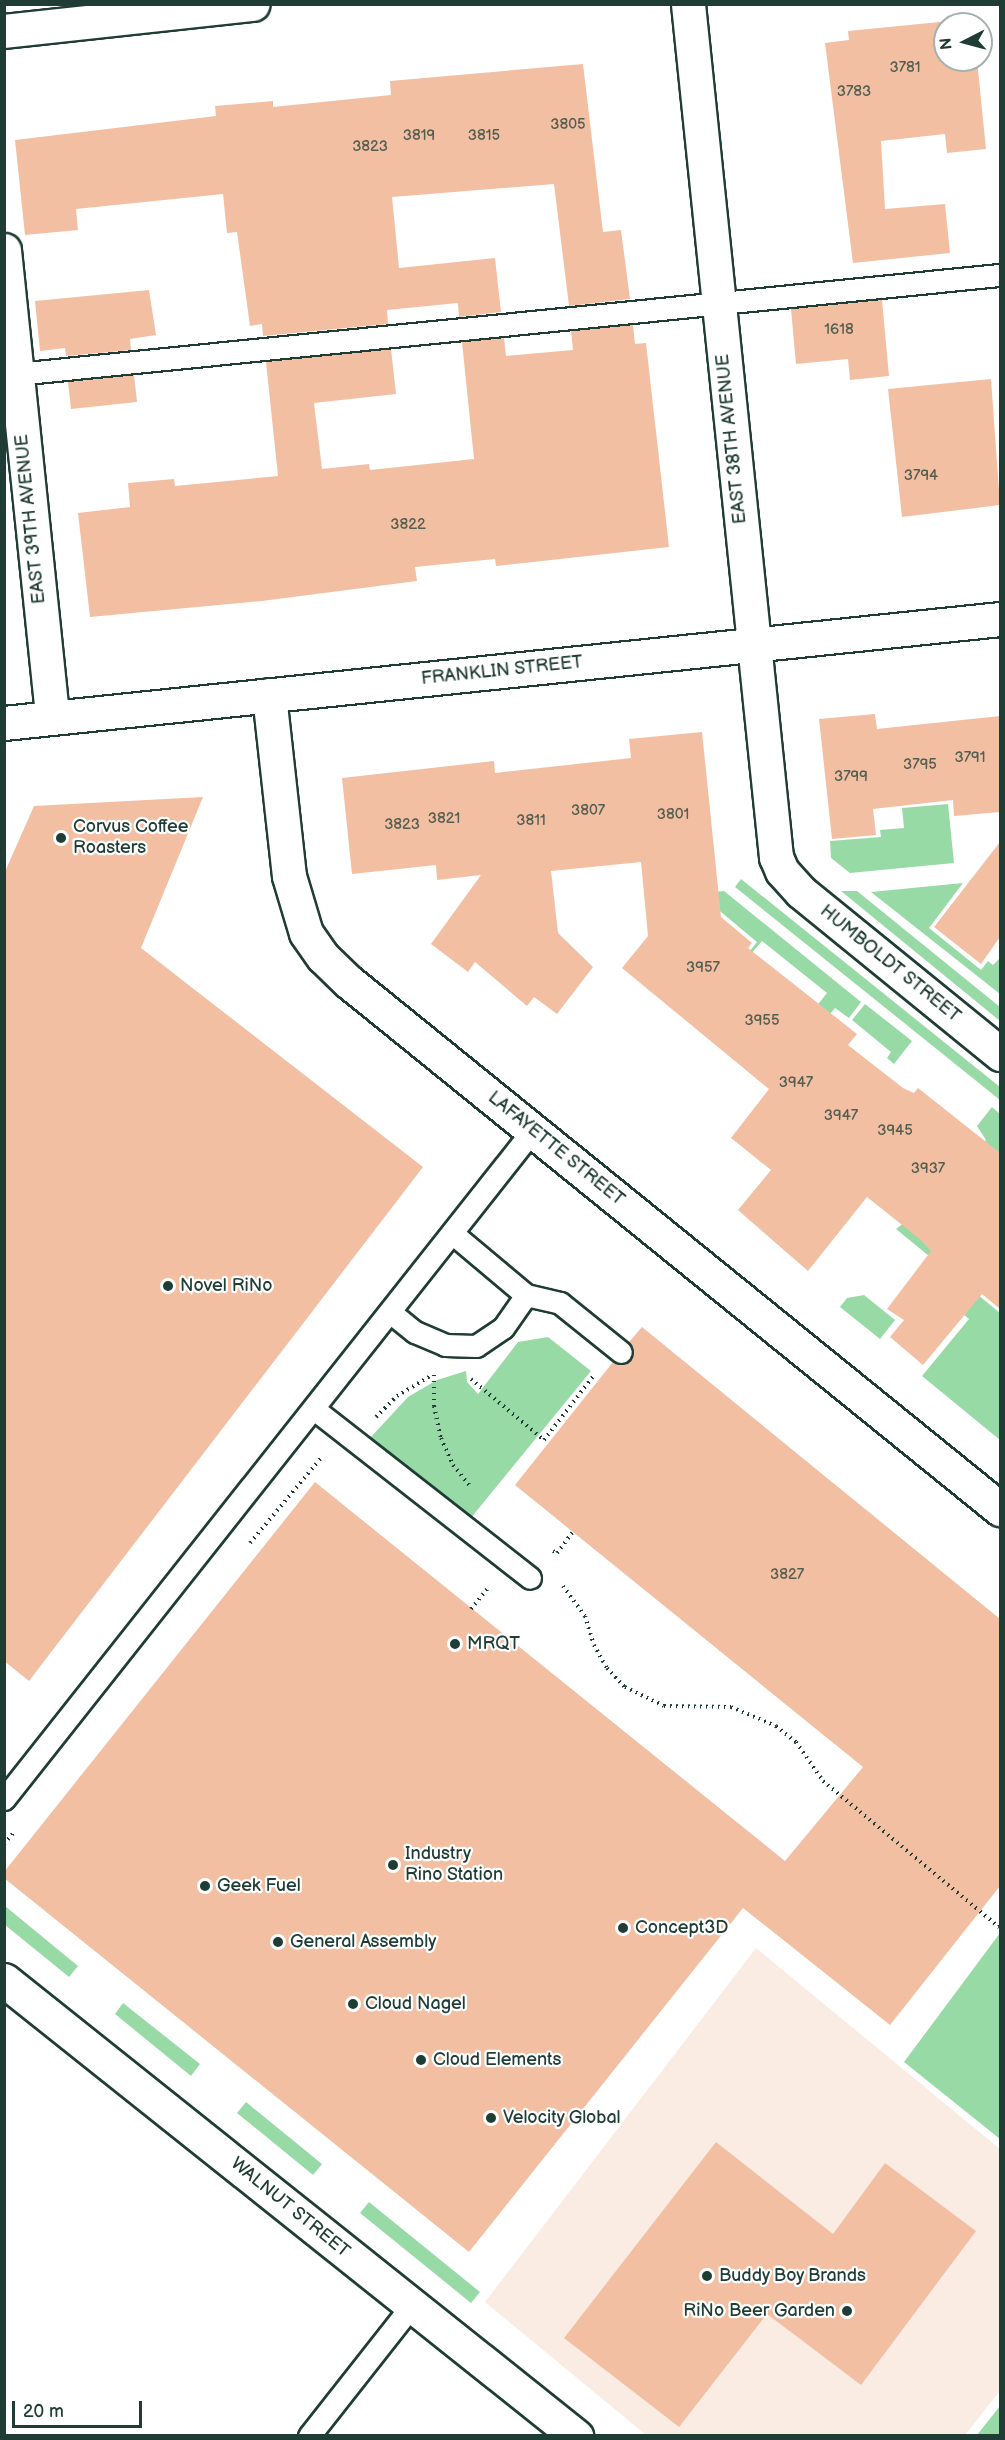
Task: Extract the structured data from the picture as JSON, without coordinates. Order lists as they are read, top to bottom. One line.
{"streets":{"street":["EAST 38TH AVENUE","EAST 39TH AVENUE","FRANKLIN STREET","HUMBOLDT STREET","LAFAYETTE STREET","WALNUT STREET"]},"crossings":[["EAST 38TH AVENUE","FRANKLIN STREET"],["EAST 38TH AVENUE","HUMBOLDT STREET"],["EAST 39TH AVENUE","FRANKLIN STREET"],["FRANKLIN STREET","LAFAYETTE STREET"]],"places":["Corvus Coffee Roasters","Novel RiNo","MRQT","Industry Rino Station","Geek Fuel","Concept3D","General Assembly","Cloud Nagel","Cloud Elements","Velocity Global","Buddy Boy Brands","RiNo Beer Garden"],"house_numbers":["3781","3783","3805","3819","3815","3823","1618","3794","3822","3791","3795","3799","3807","3801","3821","3811","3823","3957","3955","3947","3947","3945","3937","3827"],"scale_bar":"20 m","north":"left"}
